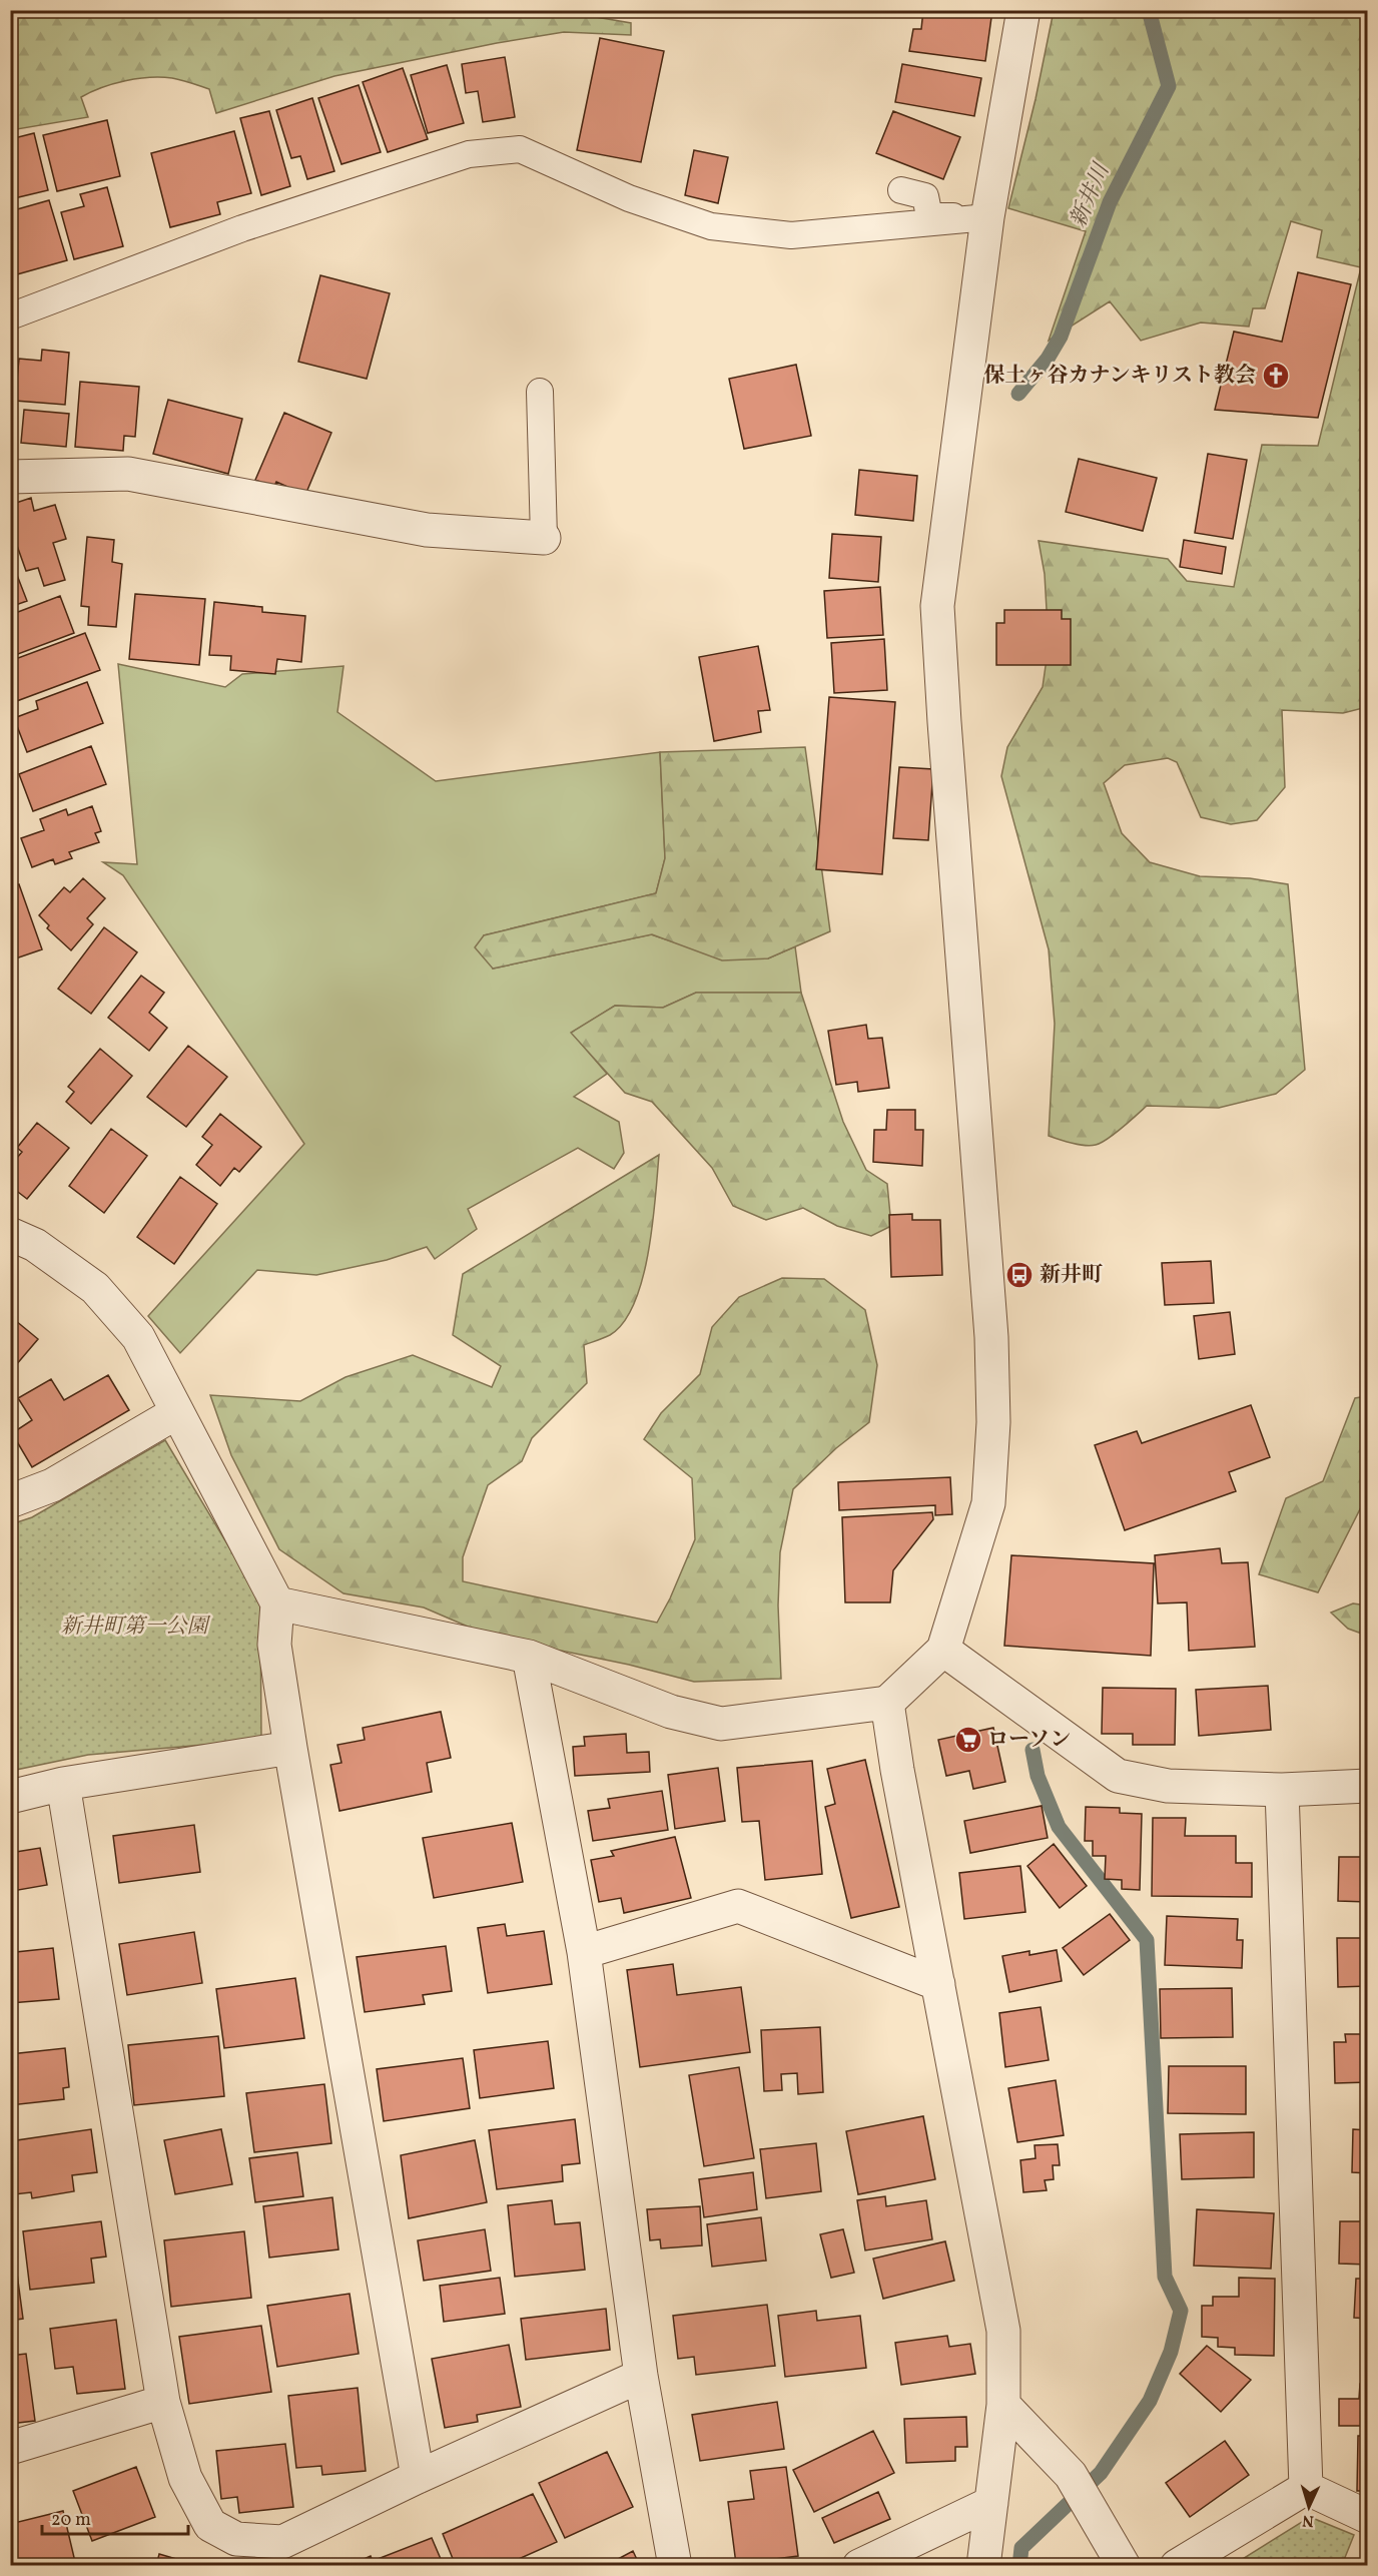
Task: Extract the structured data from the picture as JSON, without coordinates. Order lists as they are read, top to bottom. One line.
{"water":["新井川"],"parks":["新井町第一公園"],"places":{"church":["保土ヶ谷カナンキリスト教会"],"bus stop":["新井町"],"supermarket":["ローソン"]},"scale_bar":"20 m","north":"bottom"}
